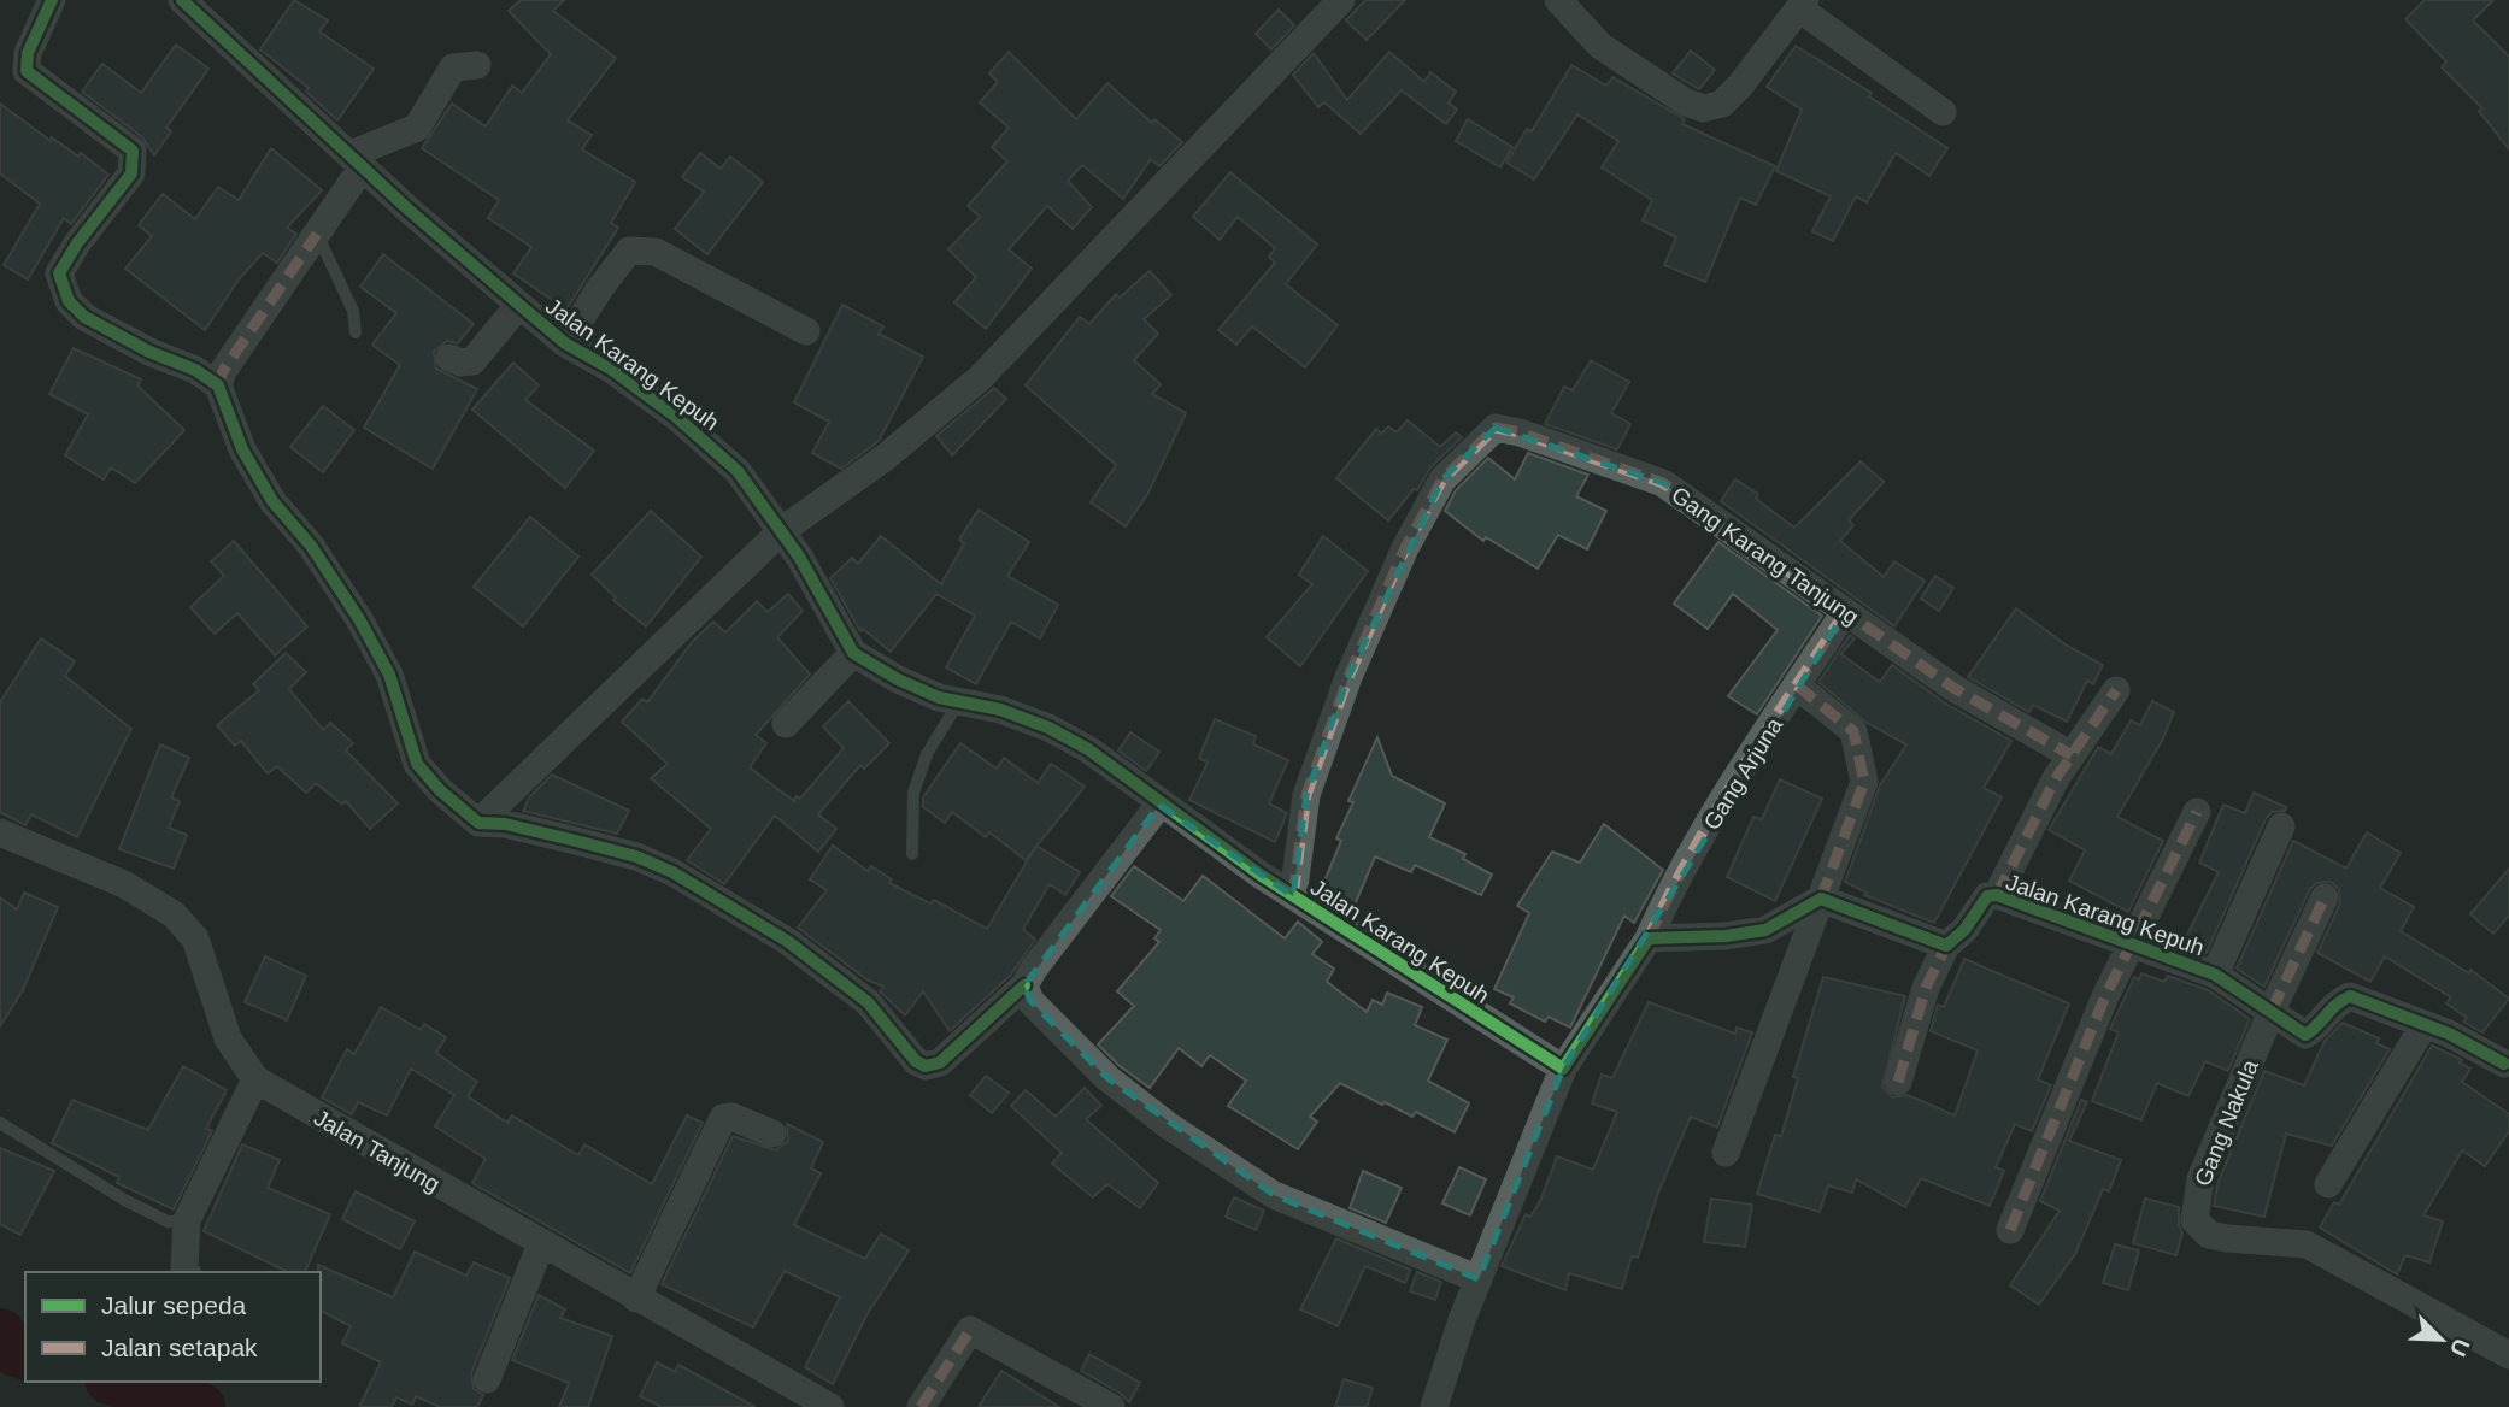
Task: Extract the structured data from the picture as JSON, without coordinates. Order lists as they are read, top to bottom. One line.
{"streets":{"street":["Jalan Karang Kepuh","Gang Karang Tanjung","Gang Arjuna","Gang Nakula","Jalan Tanjung"]},"crossings":[["Jalan Karang Kepuh","Gang Karang Tanjung"],["Jalan Karang Kepuh","Gang Nakula"],["Gang Karang Tanjung","Gang Arjuna"]],"legend":["Jalur sepeda","Jalan setapak"],"north":"bottom right"}
